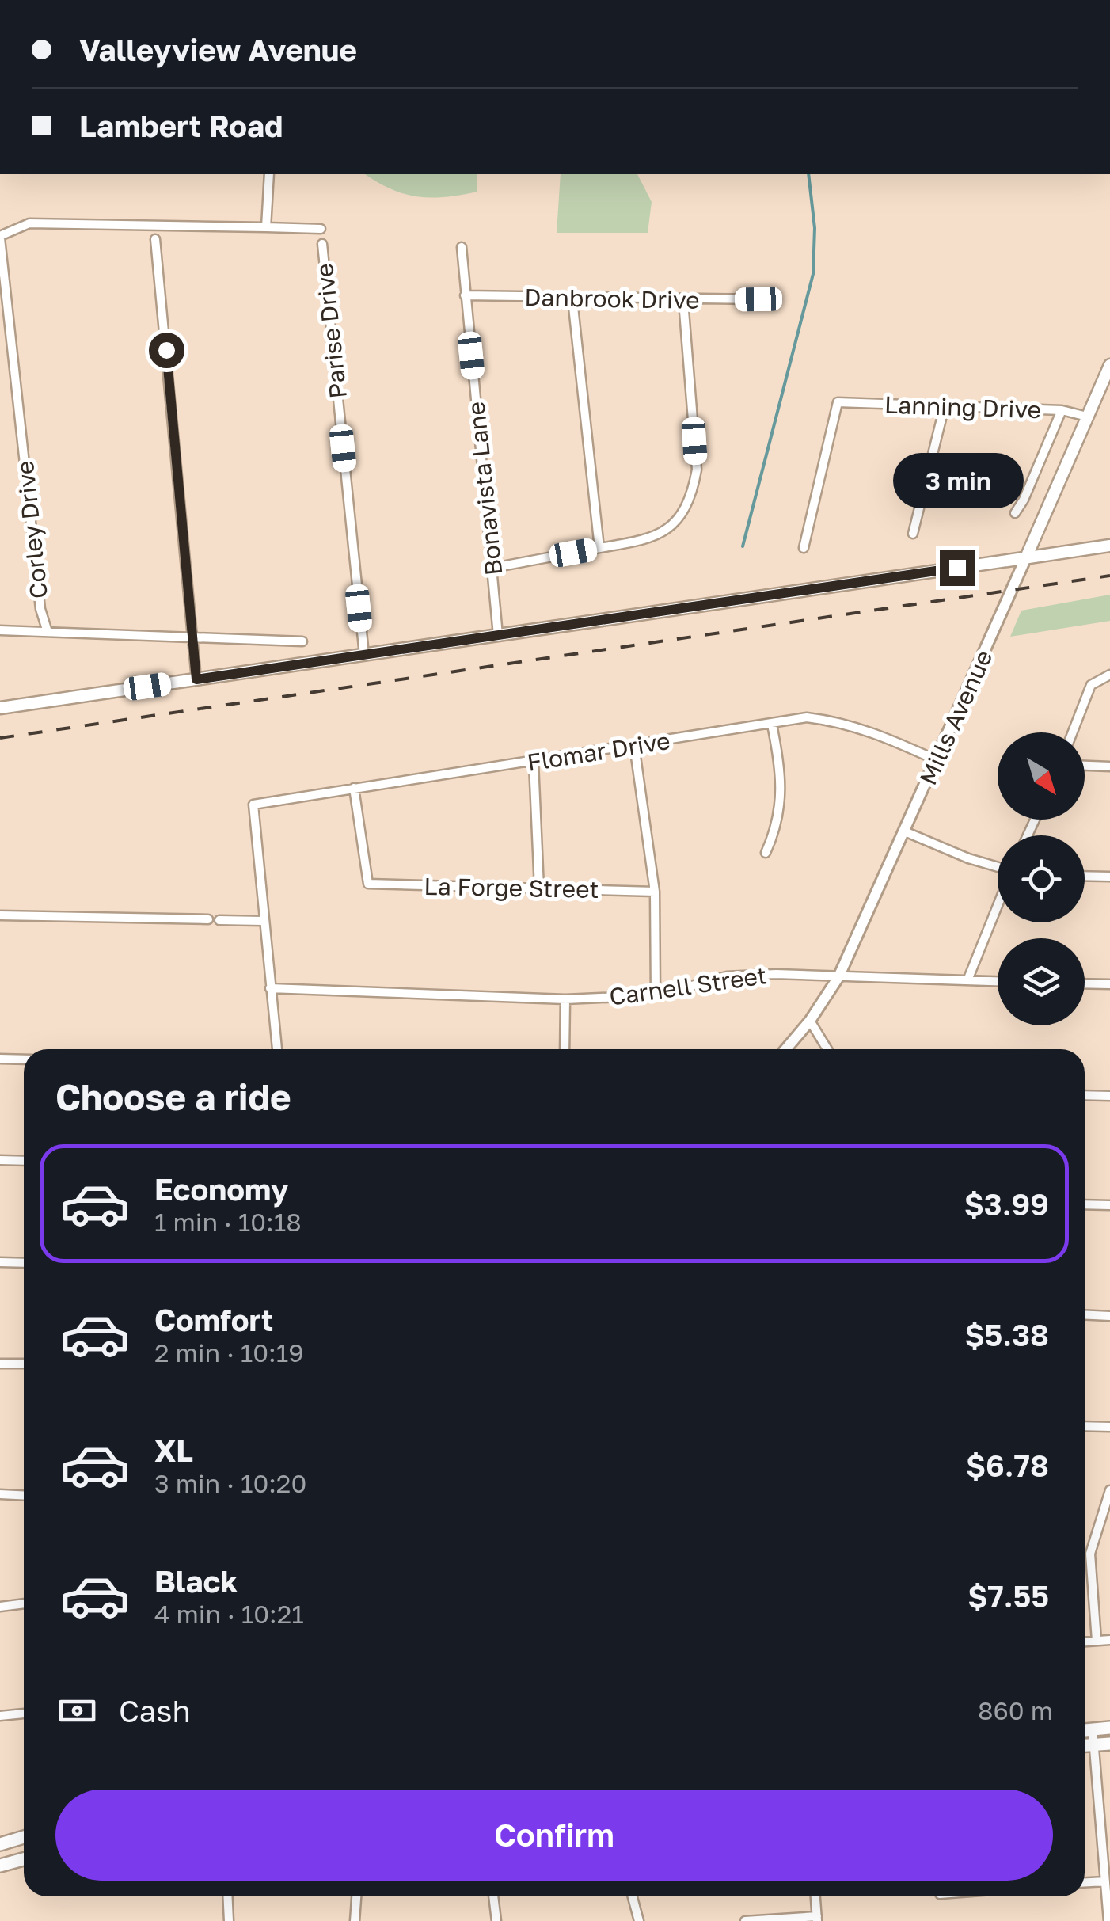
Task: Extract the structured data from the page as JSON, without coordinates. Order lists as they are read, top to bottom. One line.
{"streets":{"main road":["Mills Avenue"],"street":["Danbrook Drive","Parise Drive","Lanning Drive","Bonavista Lane","Corley Drive","Flomar Drive","La Forge Street","Carnell Street"]},"crossings":[["Danbrook Drive","Bonavista Lane"],["Lanning Drive","Mills Avenue"],["Mills Avenue","Flomar Drive"],["Mills Avenue","Carnell Street"],["Flomar Drive","La Forge Street"]],"north":"bottom right","page":{"banner":["Valleyview Avenue","Lambert Road"],"bubble":"3 min","heading":"Choose a ride","list":[{"name":"Economy","note":"1 min · 10:18","value":"$3.99"},{"name":"Comfort","note":"2 min · 10:19","value":"$5.38"},{"name":"XL","note":"3 min · 10:20","value":"$6.78"},{"name":"Black","note":"4 min · 10:21","value":"$7.55"}],"pay":["Cash","860 m"],"buttons":"Confirm"}}
